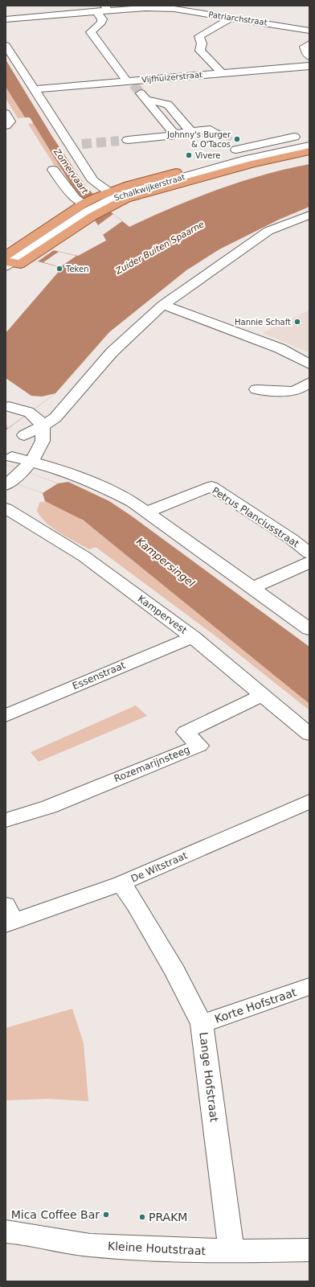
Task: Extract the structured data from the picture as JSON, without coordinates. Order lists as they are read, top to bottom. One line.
{"streets":{"main road":["Schalkwijkerstraat"],"street":["Patriarchstraat","Vijfhuizerstraat","Petrus Planciusstraat","Kampervest","Essenstraat","Rozemarijnsteeg","De Witstraat","Korte Hofstraat","Lange Hofstraat","Kleine Houtstraat"]},"crossings":[["Kampervest","Essenstraat"],["Kampervest","Rozemarijnsteeg"],["De Witstraat","Lange Hofstraat"],["Korte Hofstraat","Lange Hofstraat"],["Lange Hofstraat","Kleine Houtstraat"]],"water":["Zomervaart","Zuider Buiten Spaarne","Kampersingel"],"places":["Johnny's Burger & O'Tacos","Vivere","Teken","Hannie Schaft","Mica Coffee Bar","PRAKM"]}
